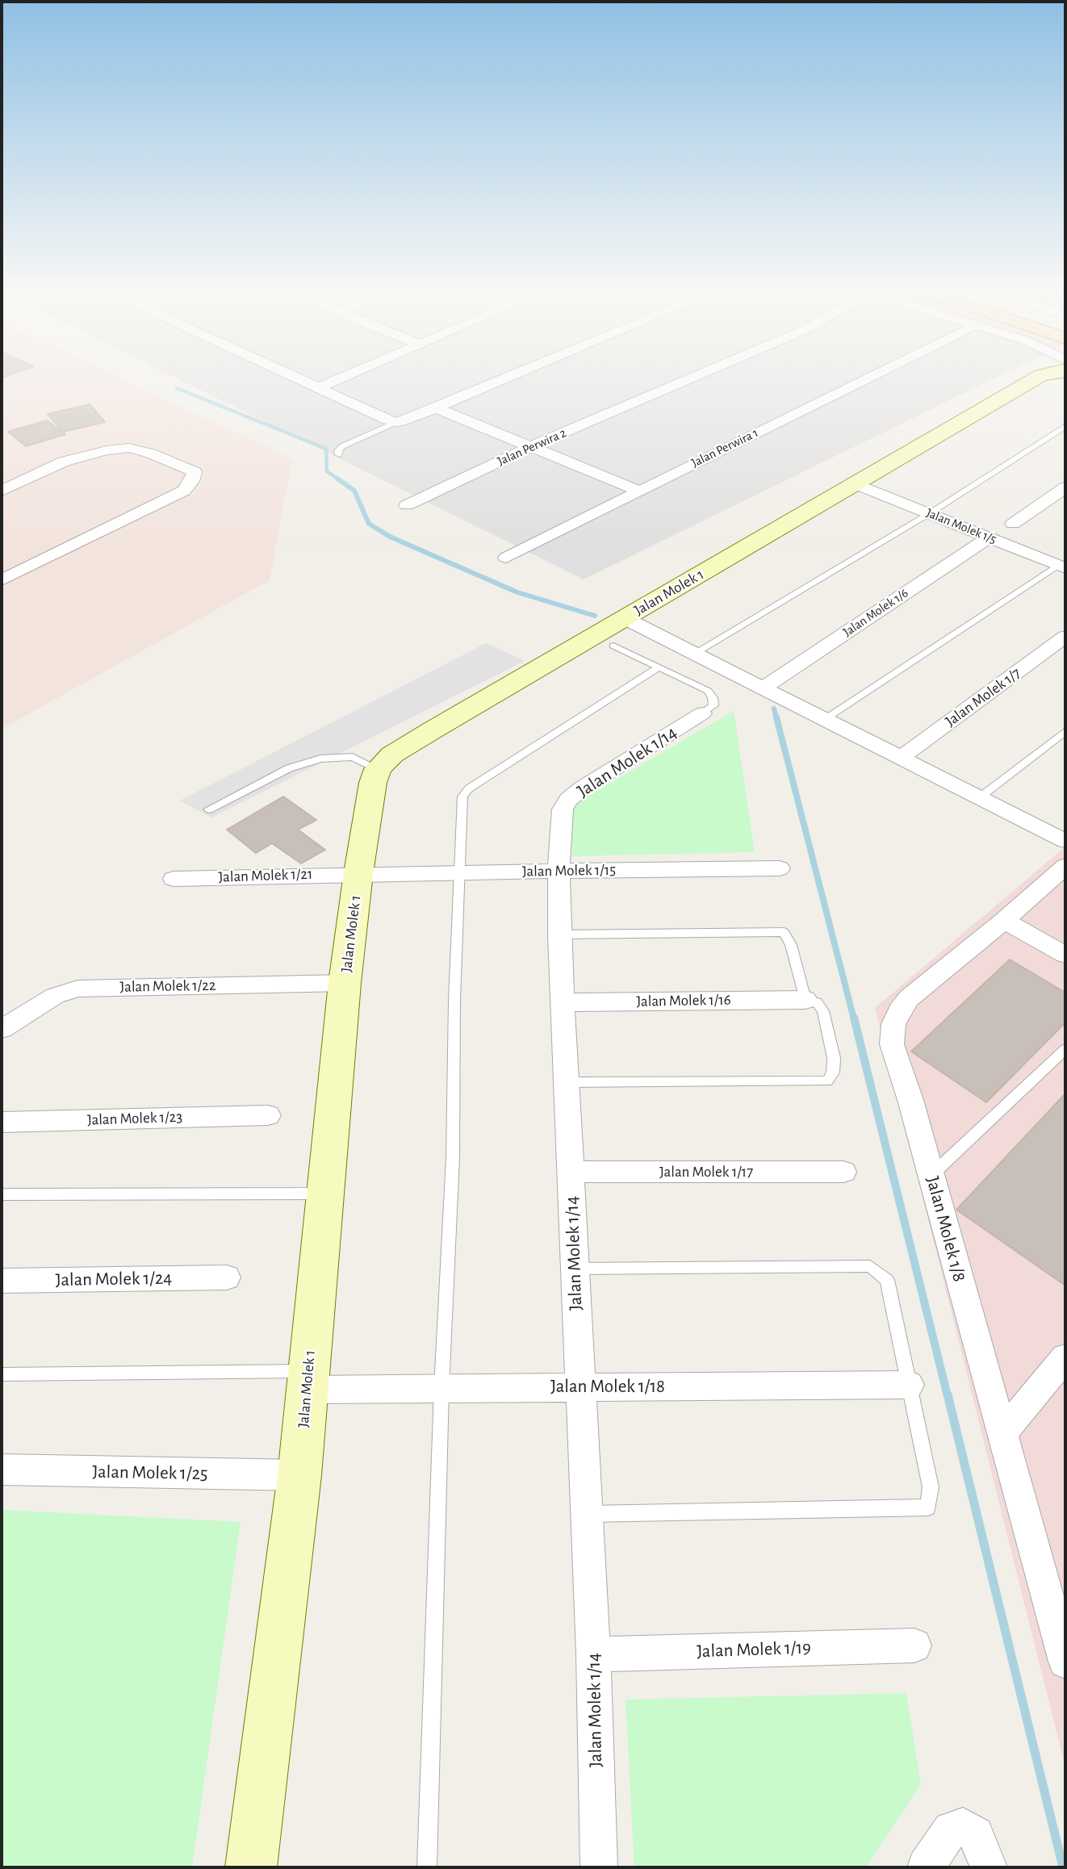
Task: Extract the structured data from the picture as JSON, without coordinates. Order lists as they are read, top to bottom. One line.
{"streets":{"street":["Jalan Perwira 2","Jalan Perwira 1","Jalan Molek 1/5","Jalan Molek 1","Jalan Molek 1/6","Jalan Molek 1/7","Jalan Molek 1/14","Jalan Molek 1/15","Jalan Molek 1/21","Jalan Molek 1/22","Jalan Molek 1/16","Jalan Molek 1/23","Jalan Molek 1/17","Jalan Molek 1/8","Jalan Molek 1/24","Jalan Molek 1/18","Jalan Molek 1/25","Jalan Molek 1/19"]},"crossings":[["Jalan Molek 1/5","Jalan Molek 1"],["Jalan Molek 1/5","Jalan Molek 1/6"],["Jalan Molek 1","Jalan Molek 1/15"],["Jalan Molek 1","Jalan Molek 1/21"],["Jalan Molek 1","Jalan Molek 1/22"],["Jalan Molek 1","Jalan Molek 1/18"],["Jalan Molek 1","Jalan Molek 1/25"],["Jalan Molek 1/14","Jalan Molek 1/15"],["Jalan Molek 1/14","Jalan Molek 1/16"],["Jalan Molek 1/14","Jalan Molek 1/17"],["Jalan Molek 1/14","Jalan Molek 1/18"],["Jalan Molek 1/14","Jalan Molek 1/19"],["Jalan Molek 1/15","Jalan Molek 1/21"]]}
